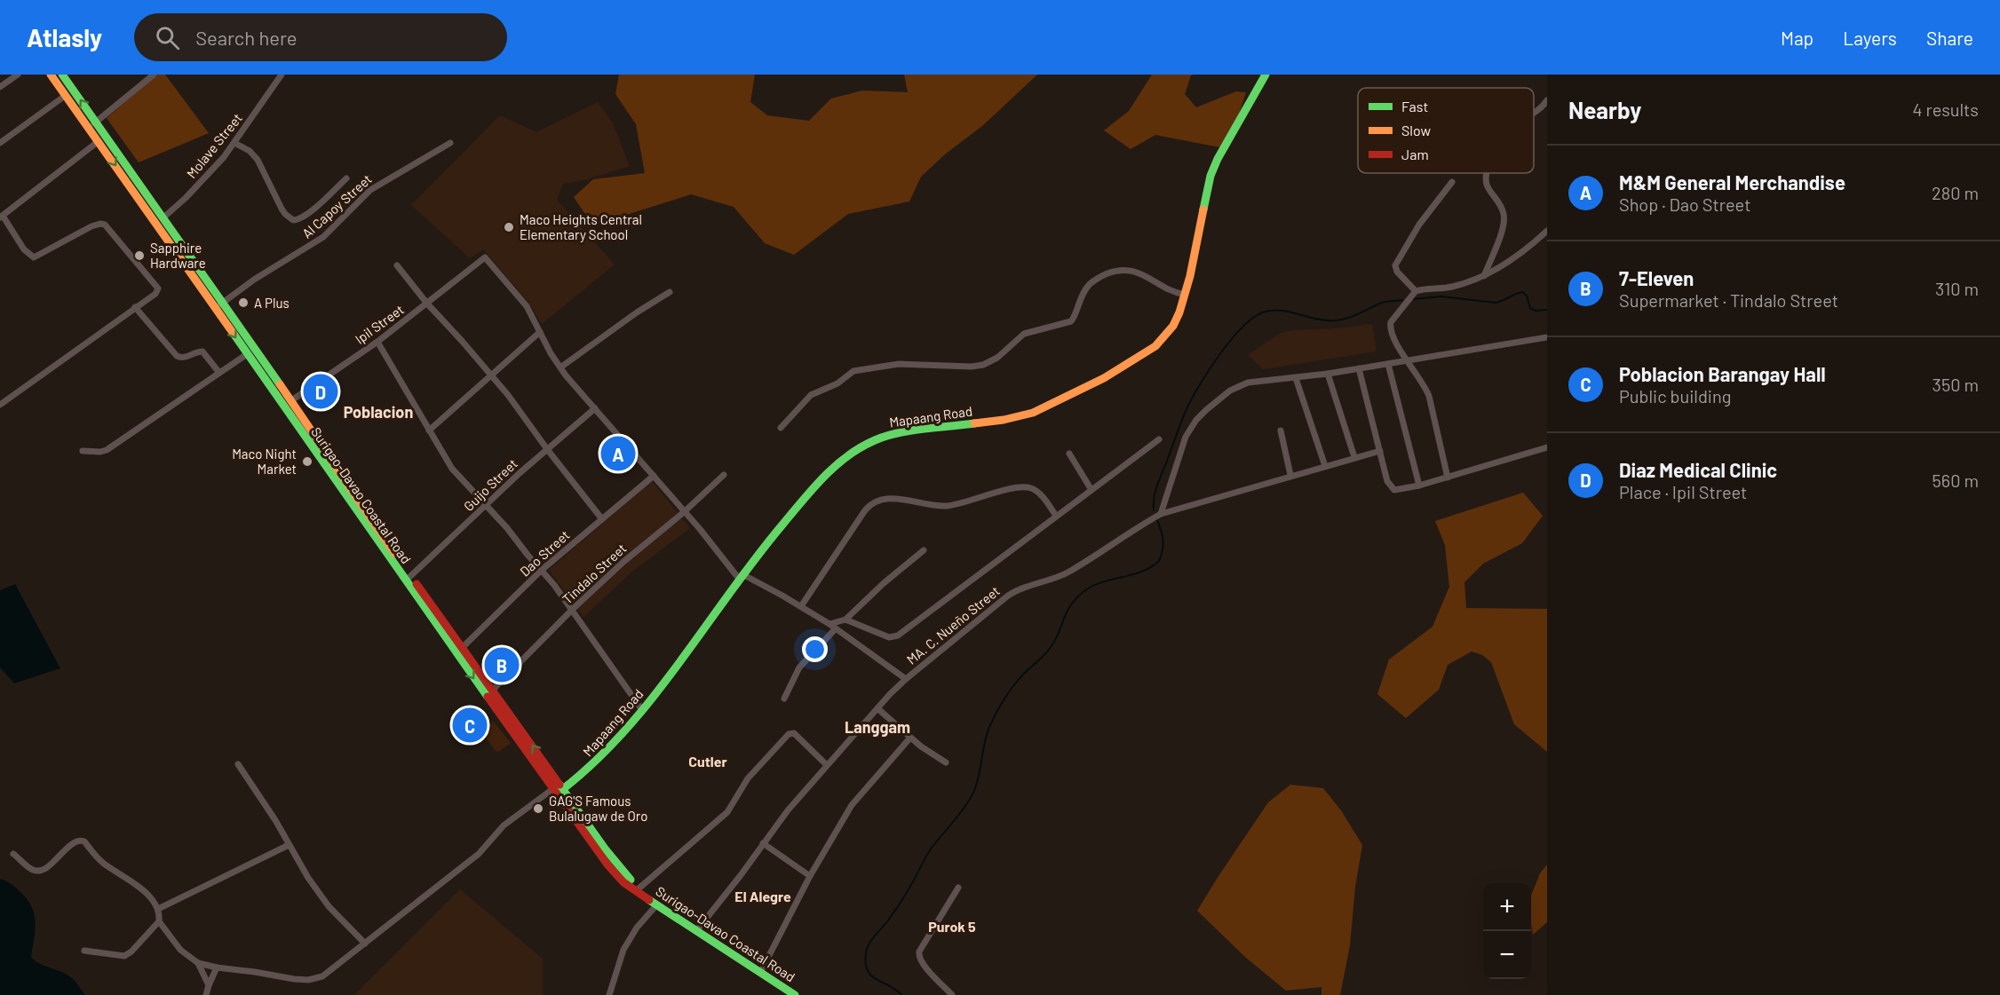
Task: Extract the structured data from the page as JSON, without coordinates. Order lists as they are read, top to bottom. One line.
{"streets":{"main road":["Mapaang Road","Surigao-Davao Coastal Road"],"street":["Molave Street","Al Capoy Street","Ipil Street","Guijo Street","Dao Street","Tindalo Street","MA. C. Nueño Street"]},"crossings":[["Molave Street","Surigao-Davao Coastal Road"],["Al Capoy Street","Surigao-Davao Coastal Road"],["Ipil Street","Surigao-Davao Coastal Road"],["Mapaang Road","Surigao-Davao Coastal Road"],["Guijo Street","Surigao-Davao Coastal Road"],["Surigao-Davao Coastal Road","Dao Street"],["Surigao-Davao Coastal Road","Tindalo Street"],["Surigao-Davao Coastal Road","MA. C. Nueño Street"]],"districts":["Poblacion","Langgam","Cutler","El Alegre","Purok 5"],"places":["Maco Heights Central Elementary School","Sapphire Hardware","A Plus","Maco Night Market","GAG'S Famous Bulalugaw de Oro"],"legend":["Fast","Slow","Jam"],"page":{"header":"Atlasly","search":"Search here","nav":["Map","Layers","Share"],"heading":["Nearby","4 results"],"list":[{"mark":"A","name":"M&M General Merchandise","note":"Shop · Dao Street","value":"280 m"},{"mark":"B","name":"7-Eleven","note":"Supermarket · Tindalo Street","value":"310 m"},{"mark":"C","name":"Poblacion Barangay Hall","note":"Public building","value":"350 m"},{"mark":"D","name":"Diaz Medical Clinic","note":"Place · Ipil Street","value":"560 m"}],"pins":["D","A","B","C"],"map_buttons":["+","−"]}}
